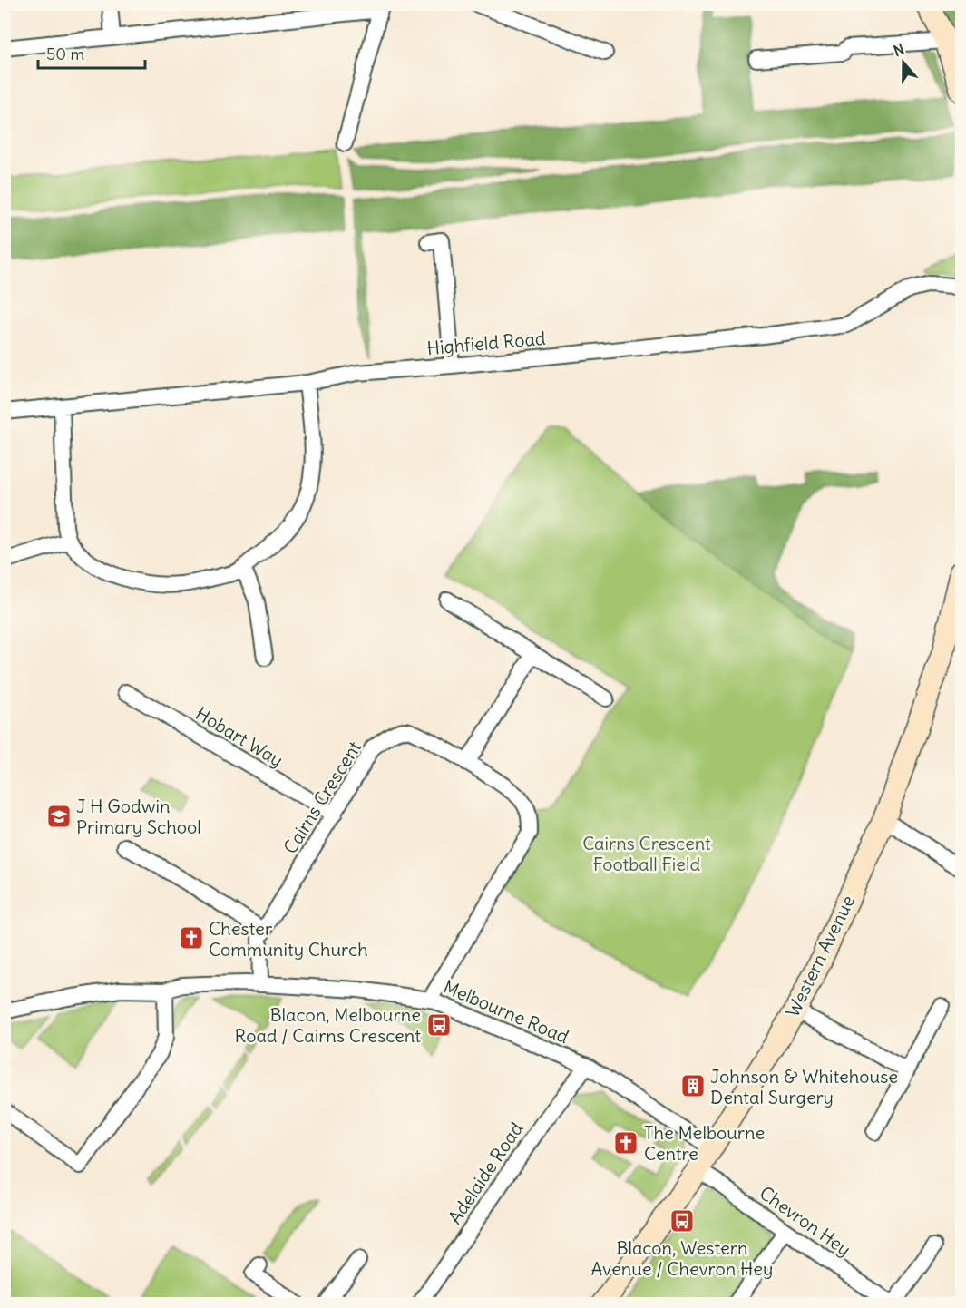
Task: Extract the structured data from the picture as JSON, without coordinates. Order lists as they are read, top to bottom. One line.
{"streets":{"street":["Highfield Road","Hobart Way","Cairns Crescent","Western Avenue","Melbourne Road","Adelaide Road","Chevron Hey"]},"crossings":[["Hobart Way","Cairns Crescent"],["Cairns Crescent","Melbourne Road"],["Western Avenue","Melbourne Road"],["Western Avenue","Chevron Hey"],["Melbourne Road","Adelaide Road"]],"parks":["Cairns Crescent Football Field"],"places":{"school or university":["J H Godwin Primary School"],"church":["Chester Community Church","The Melbourne Centre"],"bus stop":["Blacon, Melbourne Road / Cairns Crescent","Blacon, Western Avenue / Chevron Hey"],"building":["Johnson & Whitehouse Dental Surgery"]},"scale_bar":"50 m","north":"top"}
